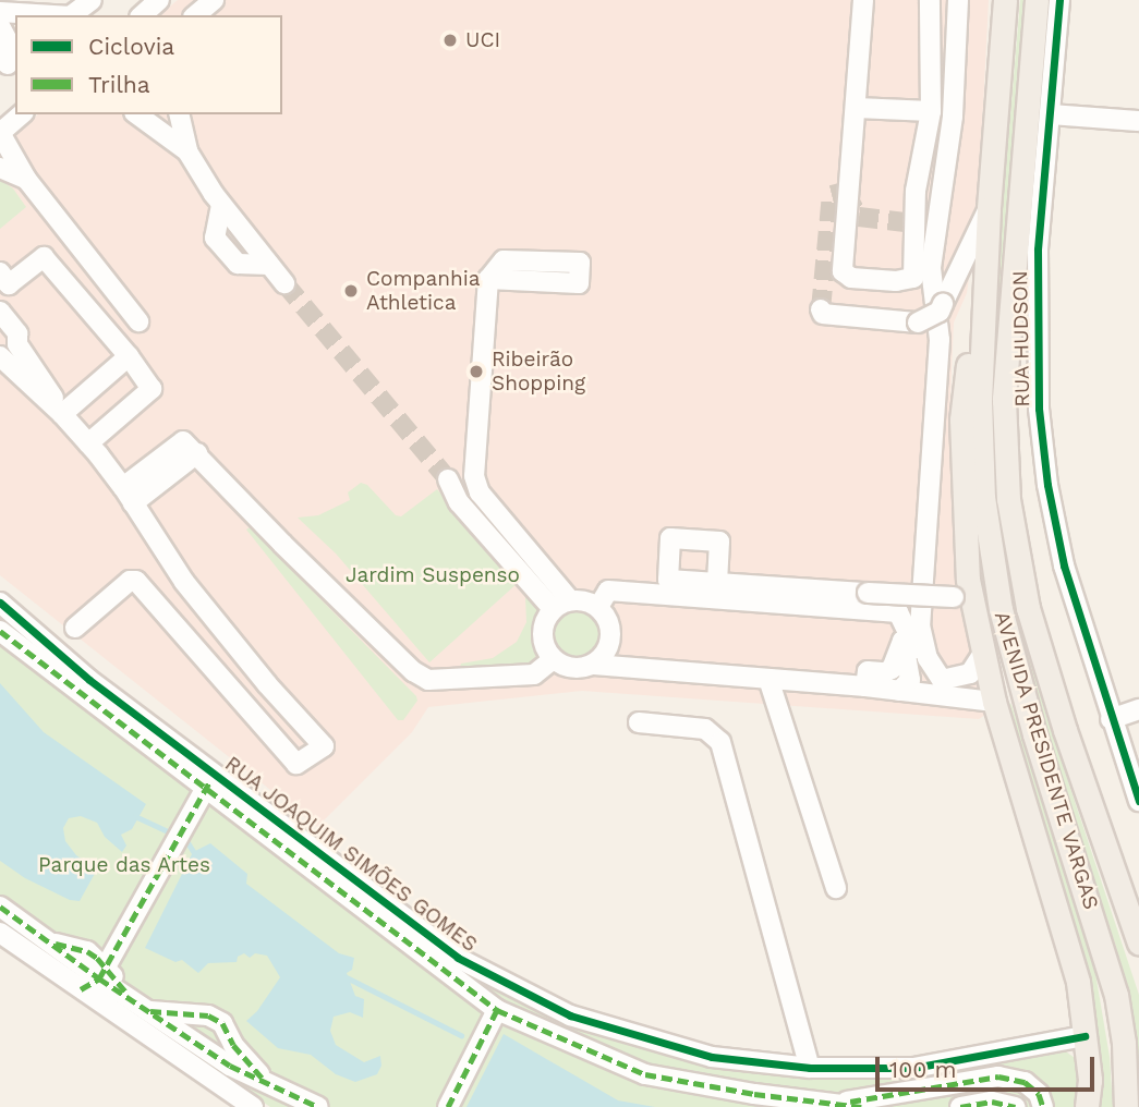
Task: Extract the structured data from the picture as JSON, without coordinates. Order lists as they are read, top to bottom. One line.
{"streets":{"main road":["AVENIDA PRESIDENTE VARGAS"],"street":["RUA HUDSON","RUA JOAQUIM SIMÕES GOMES"]},"parks":["Jardim Suspenso","Parque das Artes"],"places":["UCI","Companhia Athletica","Ribeirão Shopping"],"legend":["Ciclovia","Trilha"],"scale_bar":"100 m"}
